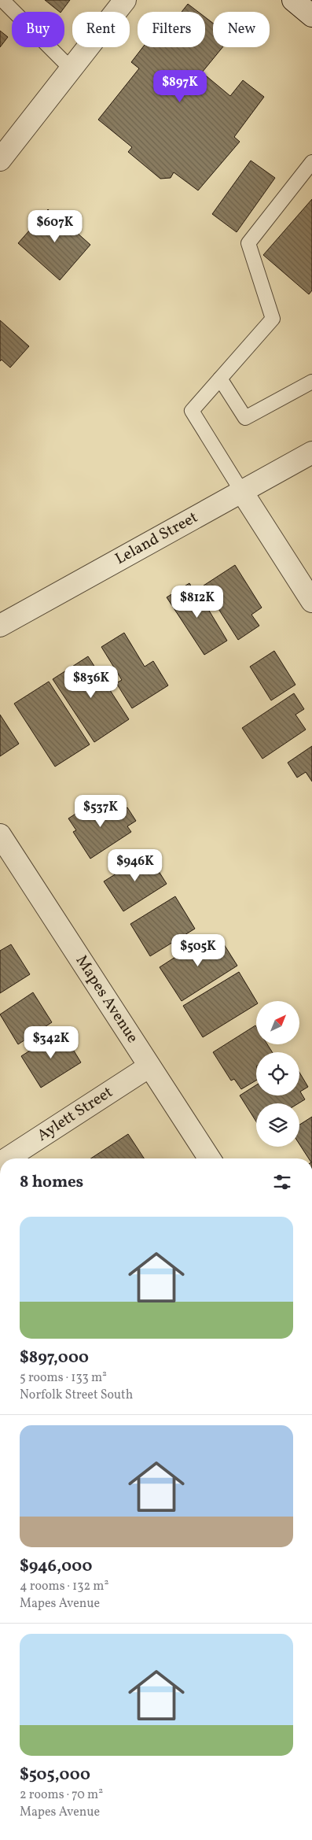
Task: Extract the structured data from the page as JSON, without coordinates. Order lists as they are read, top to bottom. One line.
{"streets":{"street":["Leland Street","Mapes Avenue","Aylett Street"]},"crossings":[["Mapes Avenue","Aylett Street"]],"north":"top right","page":{"chip":["Buy","Rent","Filters","New"],"price":["$897K","$607K","$812K","$836K","$537K","$946K","$505K","$342K"],"heading":"8 homes","list":[{"name":"$897,000","note":"5 rooms · 133 m² · Norfolk Street South"},{"name":"$946,000","note":"4 rooms · 132 m² · Mapes Avenue"},{"name":"$505,000","note":"2 rooms · 70 m² · Mapes Avenue"}]}}
